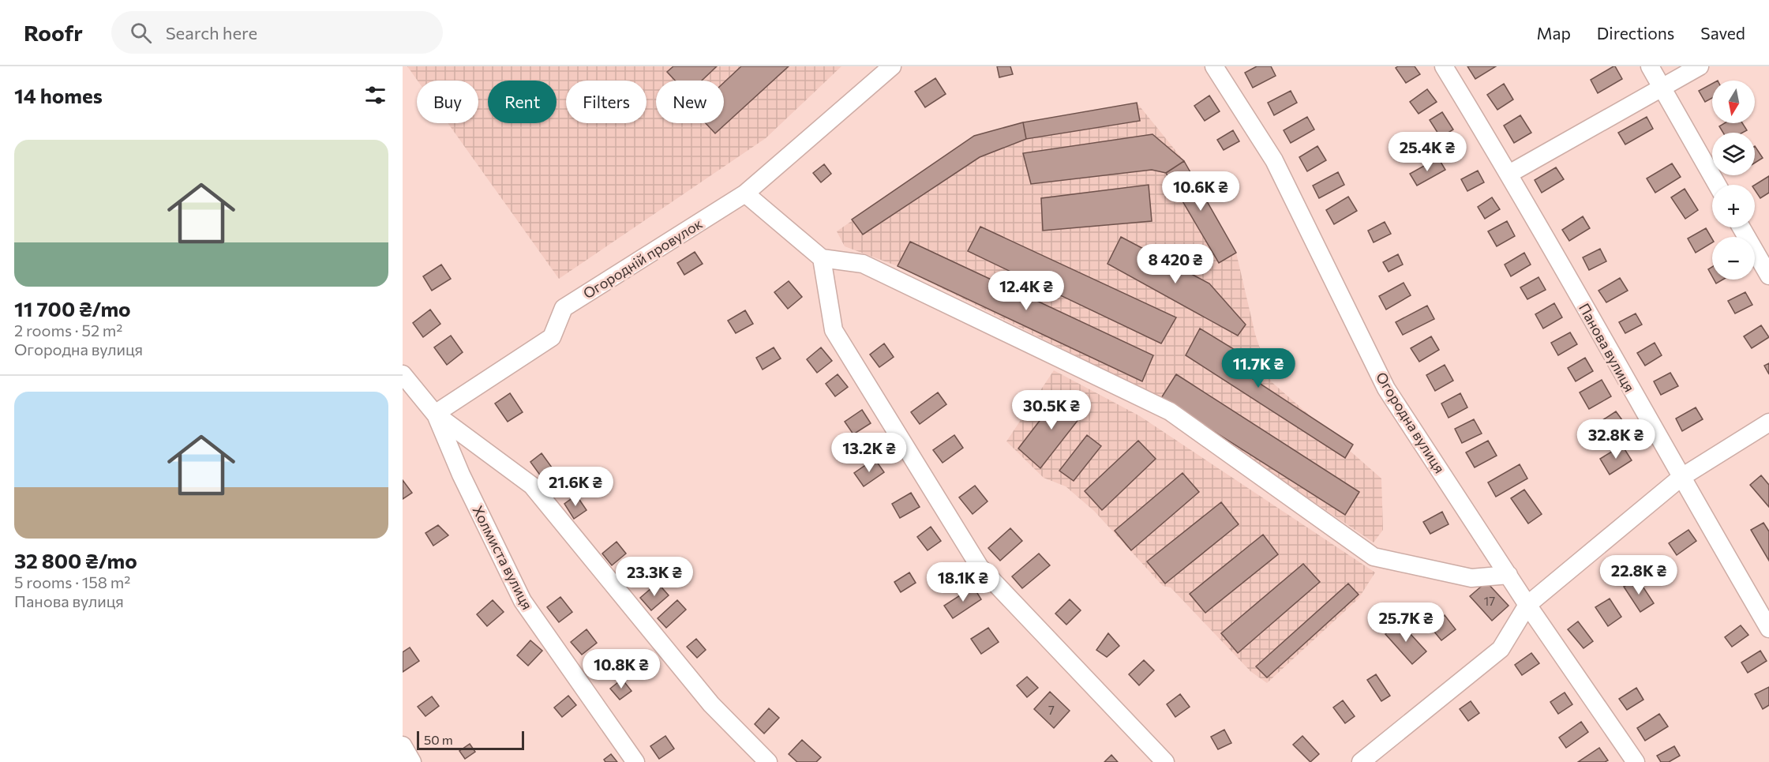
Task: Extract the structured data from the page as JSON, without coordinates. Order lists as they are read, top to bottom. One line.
{"streets":{"street":["Огородній провулок","Панова вулиця","Огородна вулиця","Холмиста вулиця"]},"crossings":[["Огородній провулок","Холмиста вулиця"]],"house_numbers":["17","7"],"scale_bar":"50 m","north":"bottom","page":{"header":"Roofr","search":"Search here","nav":["Map","Directions","Saved"],"heading":"14 homes","map_buttons":["+","−"],"chip":["Buy","Rent","Filters","New"],"list":[{"name":"11 700 ₴/mo","note":"2 rooms · 52 m² · Огородна вулиця"},{"name":"32 800 ₴/mo","note":"5 rooms · 158 m² · Панова вулиця"}],"price":["25.4K ₴","10.6K ₴","8 420 ₴","12.4K ₴","11.7K ₴","30.5K ₴","32.8K ₴","13.2K ₴","21.6K ₴","22.8K ₴","23.3K ₴","18.1K ₴","25.7K ₴","10.8K ₴"],"scale":"50 m"}}
